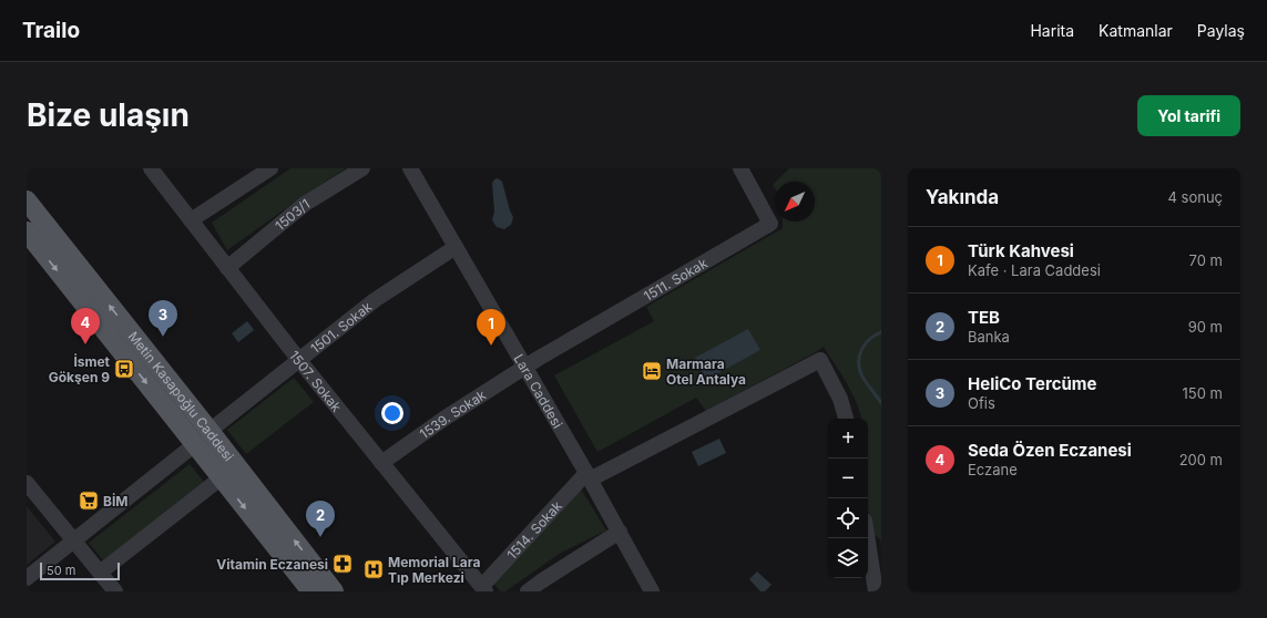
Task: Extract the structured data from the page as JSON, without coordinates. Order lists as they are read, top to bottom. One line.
{"streets":{"main road":["Metin Kasapoğlu Caddesi"],"street":["1503/1","1511. Sokak","1501. Sokak","1507. Sokak","Lara Caddesi","1539. Sokak","1514. Sokak"]},"crossings":[["1503/1","1507. Sokak"],["1511. Sokak","Lara Caddesi"],["1511. Sokak","1539. Sokak"],["1501. Sokak","1507. Sokak"],["1501. Sokak","Lara Caddesi"],["1501. Sokak","Metin Kasapoğlu Caddesi"],["1507. Sokak","1539. Sokak"],["1507. Sokak","1514. Sokak"],["Lara Caddesi","1539. Sokak"],["Lara Caddesi","1514. Sokak"]],"places":{"bus stop":["İsmet Gökşen 9"],"hotel":["Marmara Otel Antalya"],"supermarket":["BİM"],"pharmacy":["Vitamin Eczanesi"],"hospital":["Memorial Lara Tıp Merkezi"]},"scale_bar":"50 m","north":"bottom left","page":{"header":"Trailo","nav":["Harita","Katmanlar","Paylaş"],"buttons":"Yol tarifi","title":"Bize ulaşın","heading":["Yakında","4 sonuç"],"list":[{"mark":"1","name":"Türk Kahvesi","note":"Kafe · Lara Caddesi","value":"70 m"},{"mark":"2","name":"TEB","note":"Banka","value":"90 m"},{"mark":"3","name":"HeliCo Tercüme","note":"Ofis","value":"150 m"},{"mark":"4","name":"Seda Özen Eczanesi","note":"Eczane","value":"200 m"}],"pins":["3","4","1","2"],"map_buttons":["+","−"],"scale":"50 m"}}
